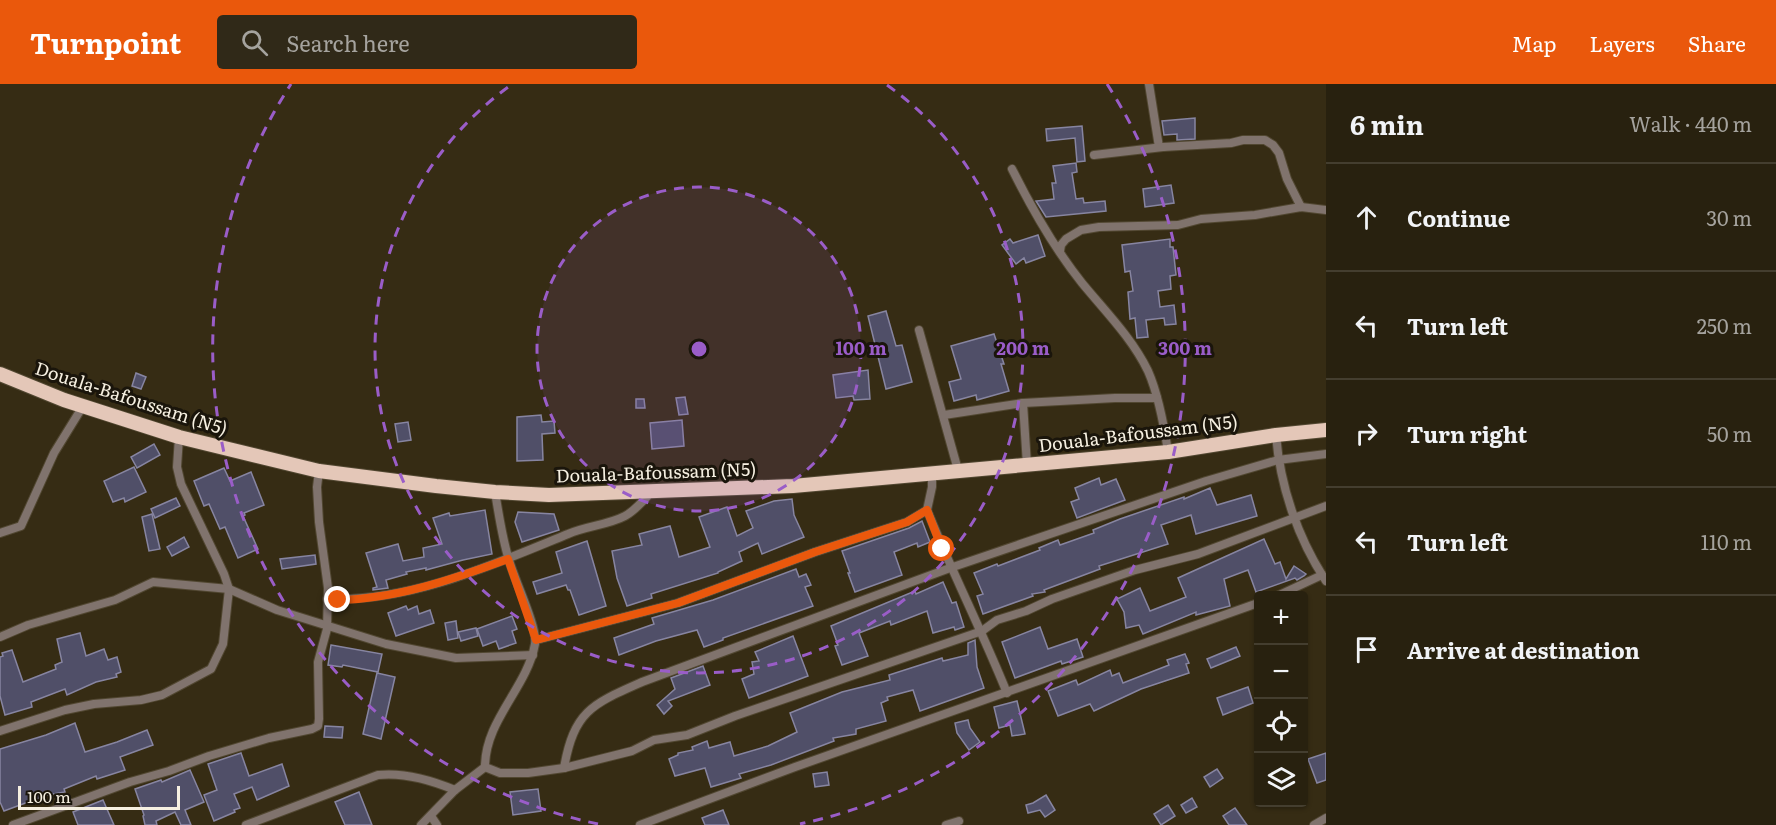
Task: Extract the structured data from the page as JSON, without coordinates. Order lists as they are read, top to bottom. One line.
{"streets":{"highway":["Douala-Bafoussam (N5)"]},"scale_bar":"100 m","page":{"header":"Turnpoint","search":"Search here","nav":["Map","Layers","Share"],"heading":["6 min","Walk · 440 m"],"list":[["Continue","30 m"],["Turn left","250 m"],["Turn right","50 m"],["Turn left","110 m"],"Arrive at destination"],"map_buttons":["+","−"],"scale":"100 m"},"rings":["100 m","200 m","300 m"]}
